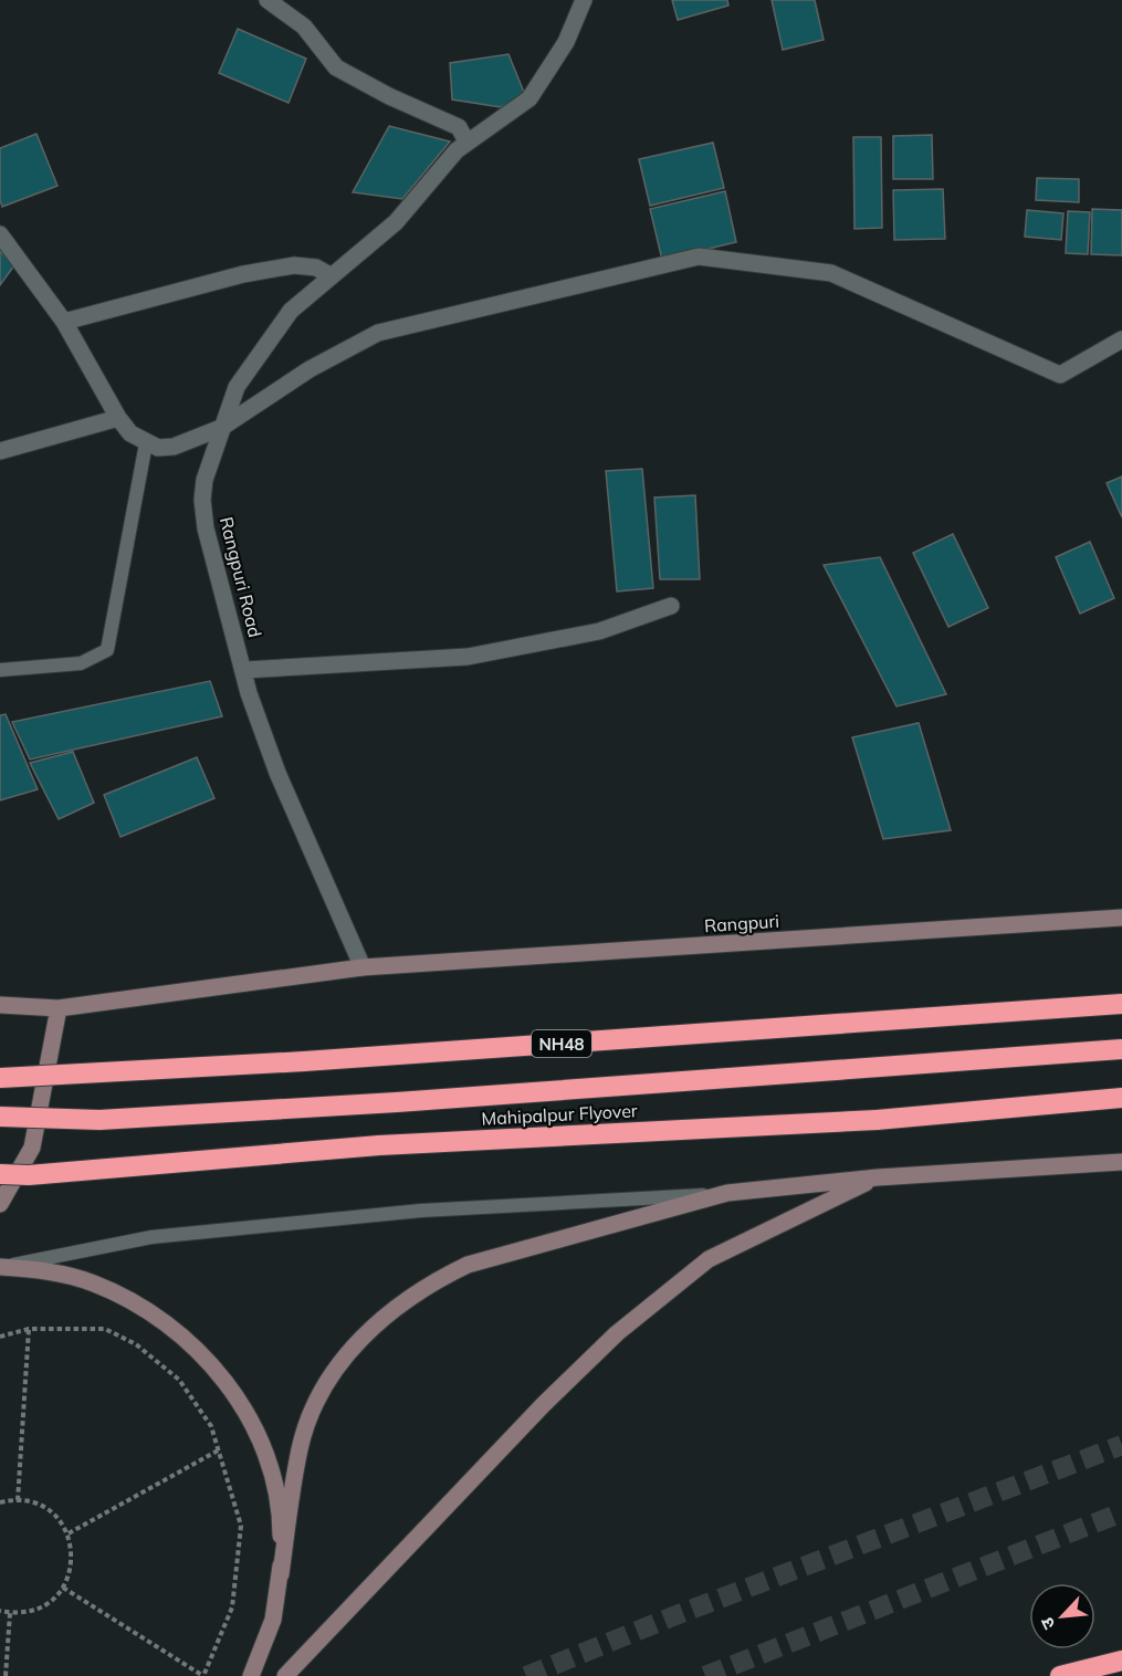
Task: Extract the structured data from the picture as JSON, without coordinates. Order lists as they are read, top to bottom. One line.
{"streets":{"highway":["NH48","Mahipalpur Flyover"],"main road":["Rangpuri"],"street":["Rangpuri Road"]},"crossings":[["Rangpuri Road","Rangpuri"]],"north":"bottom left"}
